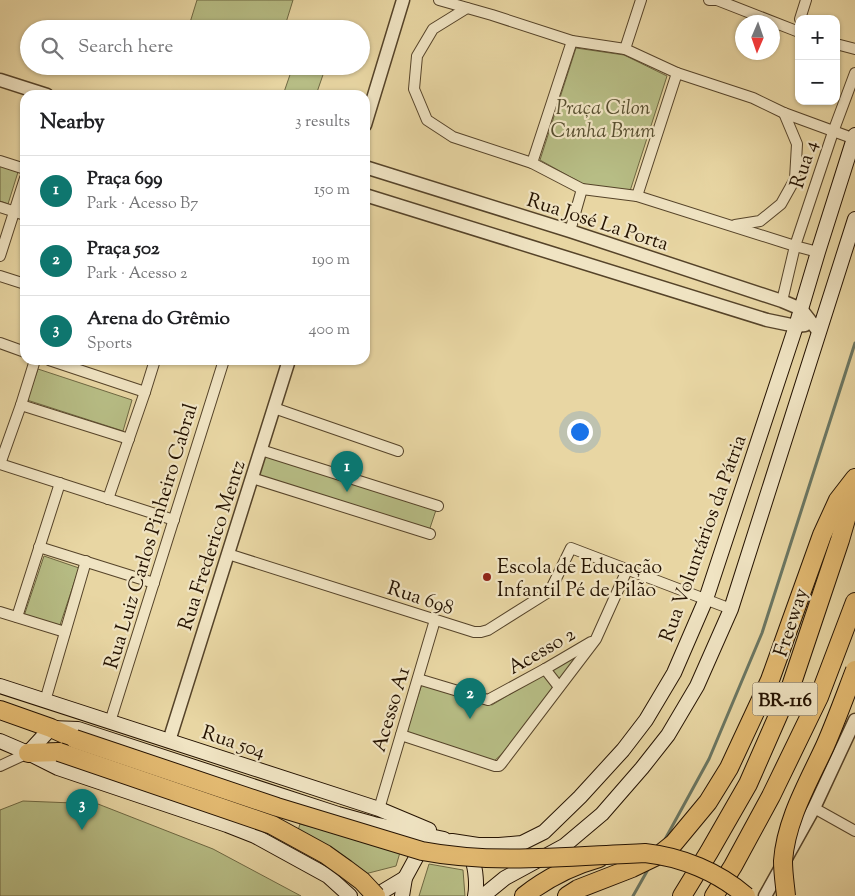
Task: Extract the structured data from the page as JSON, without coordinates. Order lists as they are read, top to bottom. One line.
{"streets":{"highway":["Freeway","BR-116"],"main road":["Rua Voluntários da Pátria","Rua 504"],"street":["Rua 4","Rua José La Porta","Rua Luiz Carlos Pinheiro Cabral","Rua Frederico Mentz","Rua 698","Acesso 2","Acesso A1"]},"crossings":[["Rua 4","Rua José La Porta"],["Rua José La Porta","Rua Voluntários da Pátria"],["Rua Luiz Carlos Pinheiro Cabral","Rua 504"],["Rua Voluntários da Pátria","Rua 504"],["Rua Frederico Mentz","Rua 698"],["Rua Frederico Mentz","Rua 504"],["Rua 698","Acesso A1"],["Acesso 2","Acesso A1"],["Acesso A1","Rua 504"]],"parks":["Praça Cilon Cunha Brum"],"places":["Escola de Educação Infantil Pé de Pilão"],"north":"bottom","page":{"map_buttons":["+","−"],"search":"Search here","heading":["Nearby","3 results"],"list":[{"mark":"1","name":"Praça 699","note":"Park · Acesso B7","value":"150 m"},{"mark":"2","name":"Praça 502","note":"Park · Acesso 2","value":"190 m"},{"mark":"3","name":"Arena do Grêmio","note":"Sports","value":"400 m"}],"pins":["1","2","3"]}}
